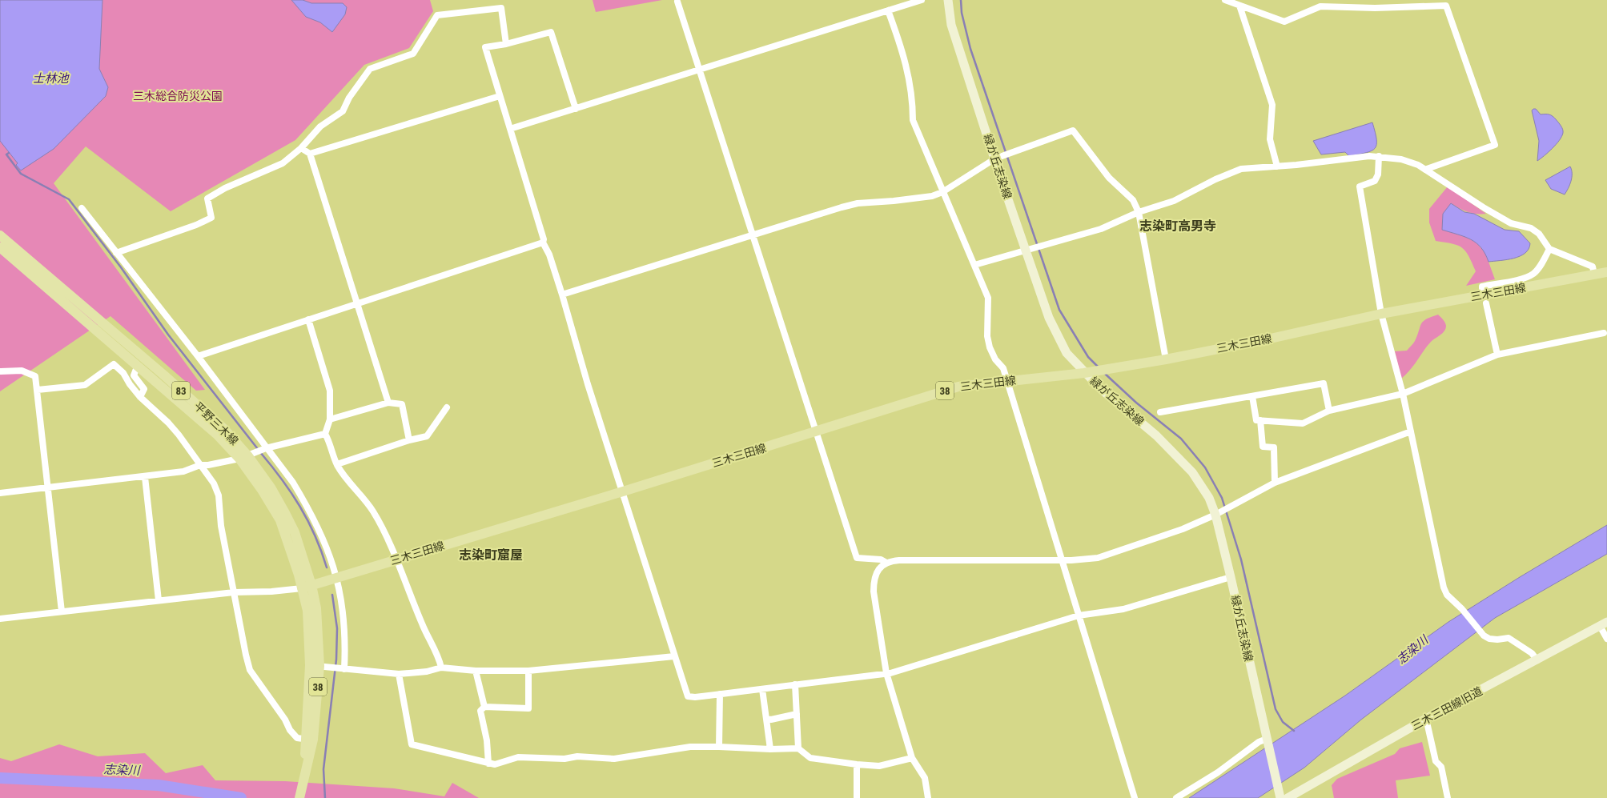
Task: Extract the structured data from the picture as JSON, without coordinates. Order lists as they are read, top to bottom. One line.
{"streets":{"main road":["三木三田線","83","38","平野三木線"],"street":["緑が丘志染線","三木三田線旧道"]},"crossings":[["緑が丘志染線","三木三田線"],["三木三田線","38"],["三木三田線","平野三木線"],["38","平野三木線"]],"districts":["志染町高男寺","志染町窟屋"],"water":["士林池","志染川"],"parks":["三木総合防災公園"]}
